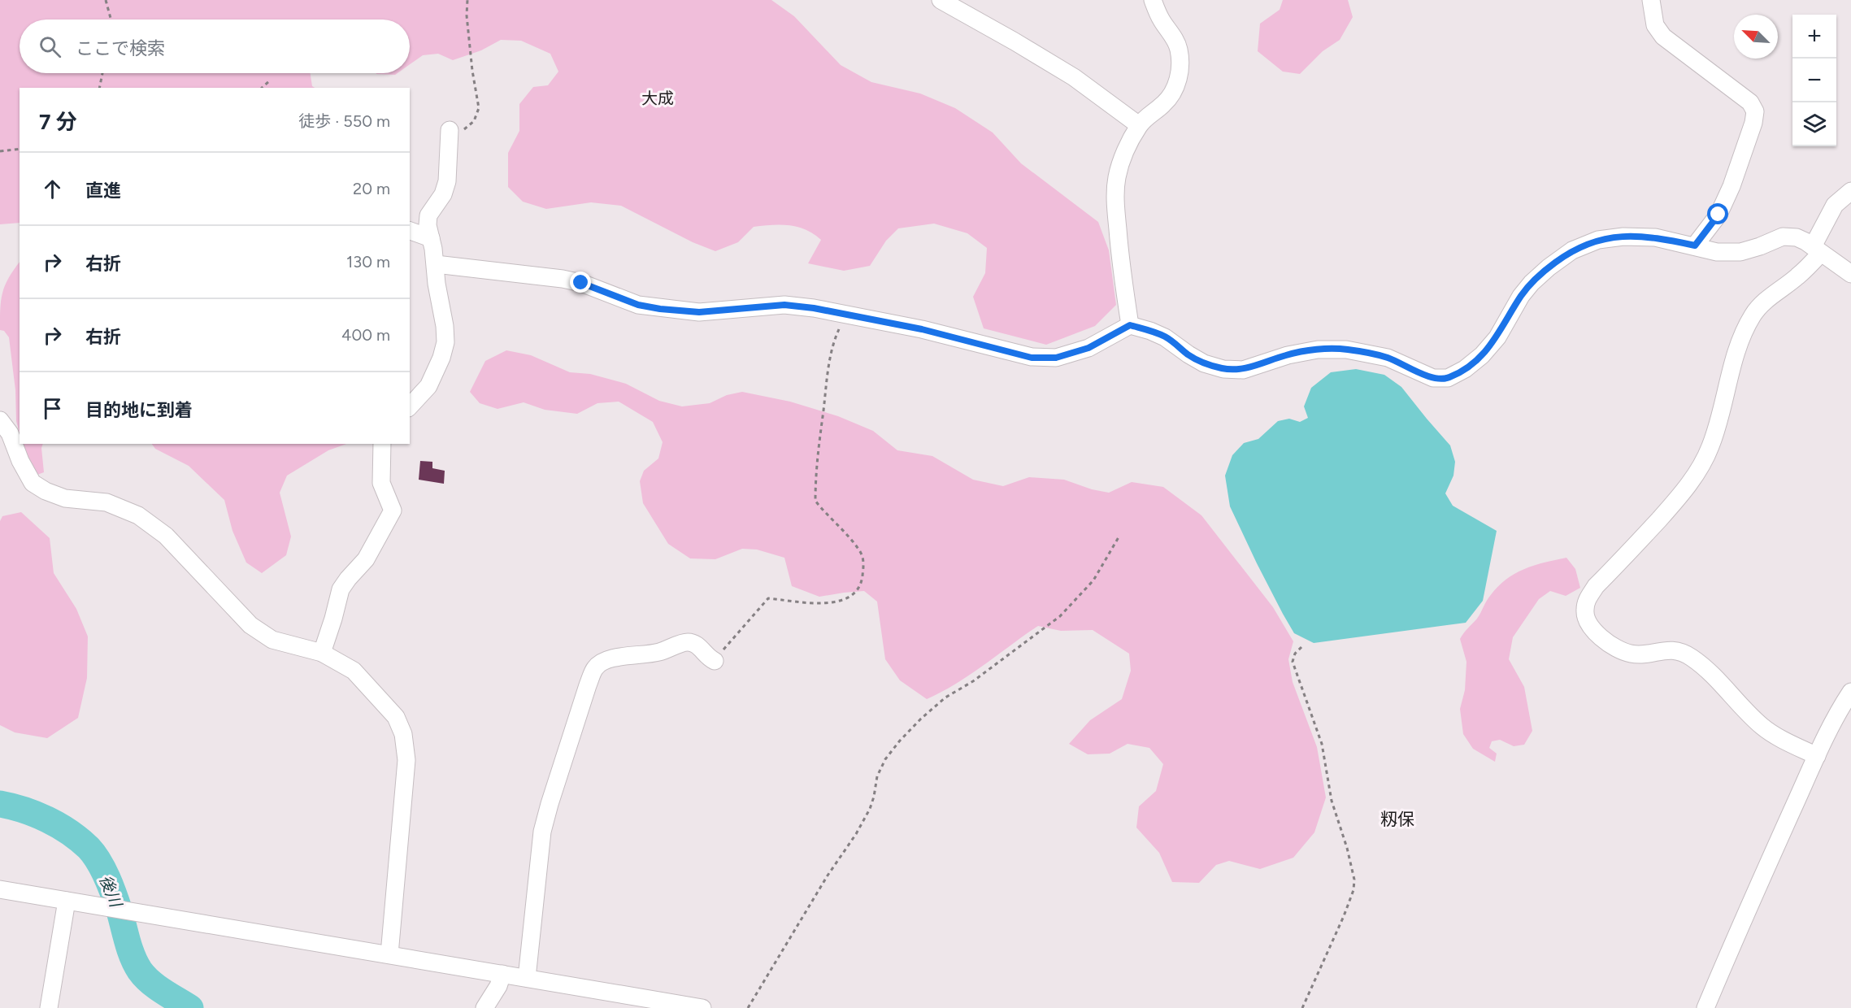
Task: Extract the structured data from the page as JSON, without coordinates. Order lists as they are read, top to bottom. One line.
{"districts":["大成","籾保"],"water":["後川"],"north":"top left","page":{"map_buttons":["+","−"],"search":"ここで検索","heading":["7 分","徒歩 · 550 m"],"list":[["直進","20 m"],["右折","130 m"],["右折","400 m"],"目的地に到着"]}}
